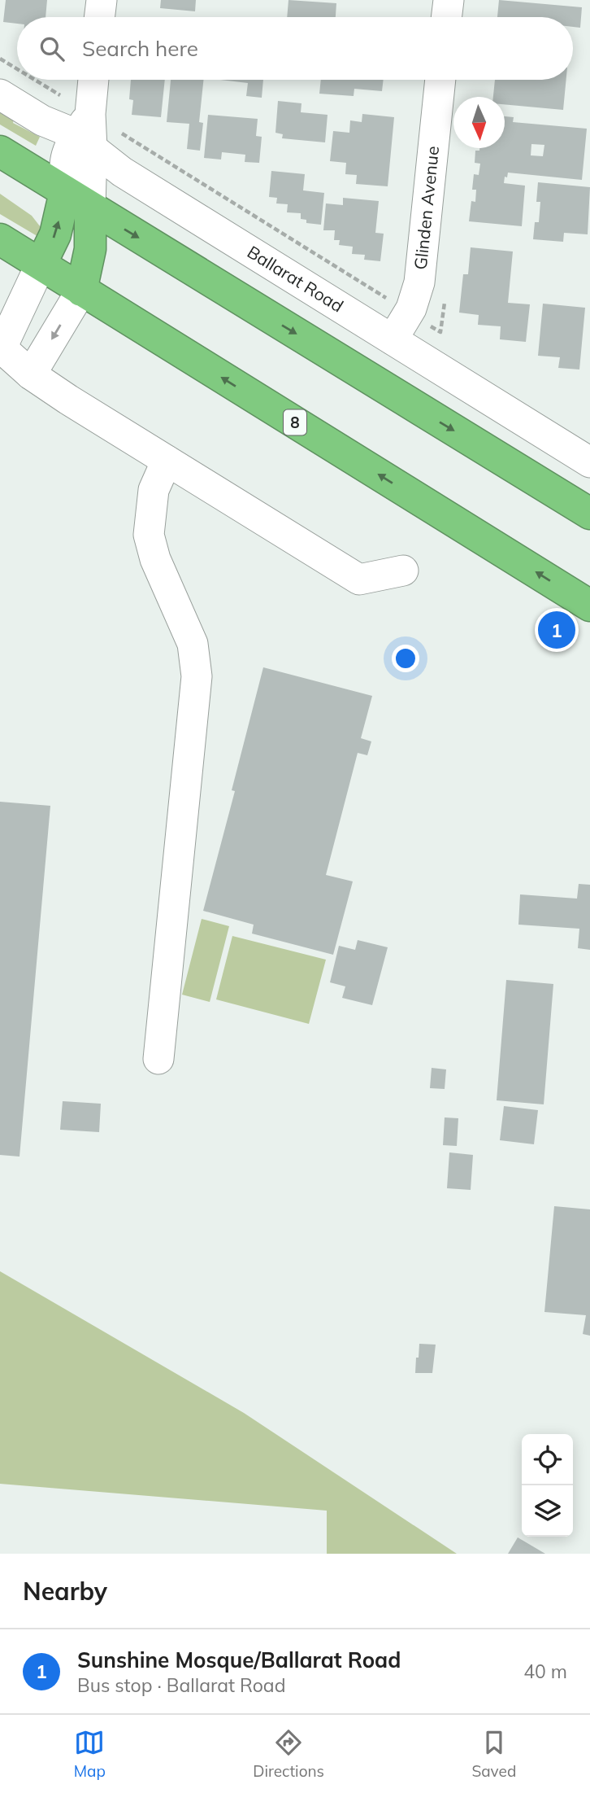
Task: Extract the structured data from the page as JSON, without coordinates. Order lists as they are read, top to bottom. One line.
{"streets":{"highway":["8"],"street":["Glinden Avenue","Ballarat Road"]},"crossings":[["Glinden Avenue","Ballarat Road"]],"north":"bottom","page":{"search":"Search here","pins":"1","heading":"Nearby","list":[{"mark":"1","name":"Sunshine Mosque/Ballarat Road","note":"Bus stop · Ballarat Road","value":"40 m"}],"nav":["Map","Directions","Saved"]}}
